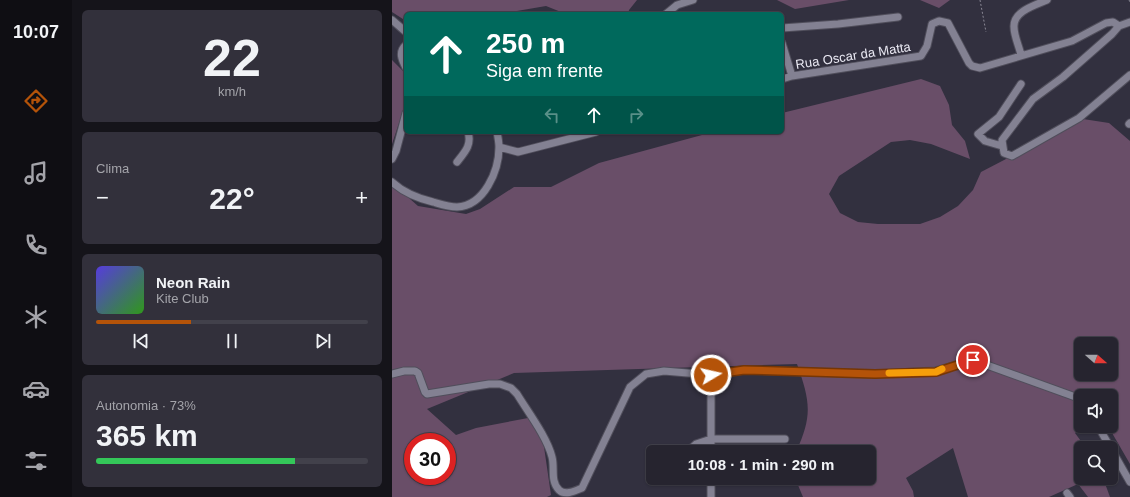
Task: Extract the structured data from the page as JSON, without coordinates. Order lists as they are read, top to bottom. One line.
{"streets":{"street":["Rua Oscar da Matta"]},"north":"right","page":{"tabs":"10:07","tile":[["22","km/h"],"Clima",["Autonomia · 73%","365 km"]],"turn":["250 m","Siga em frente"],"heat":["−","22°","+"],"song":["Neon Rain","Kite Club"],"limit":"30","trip":"10:08 · 1 min · 290 m"}}
